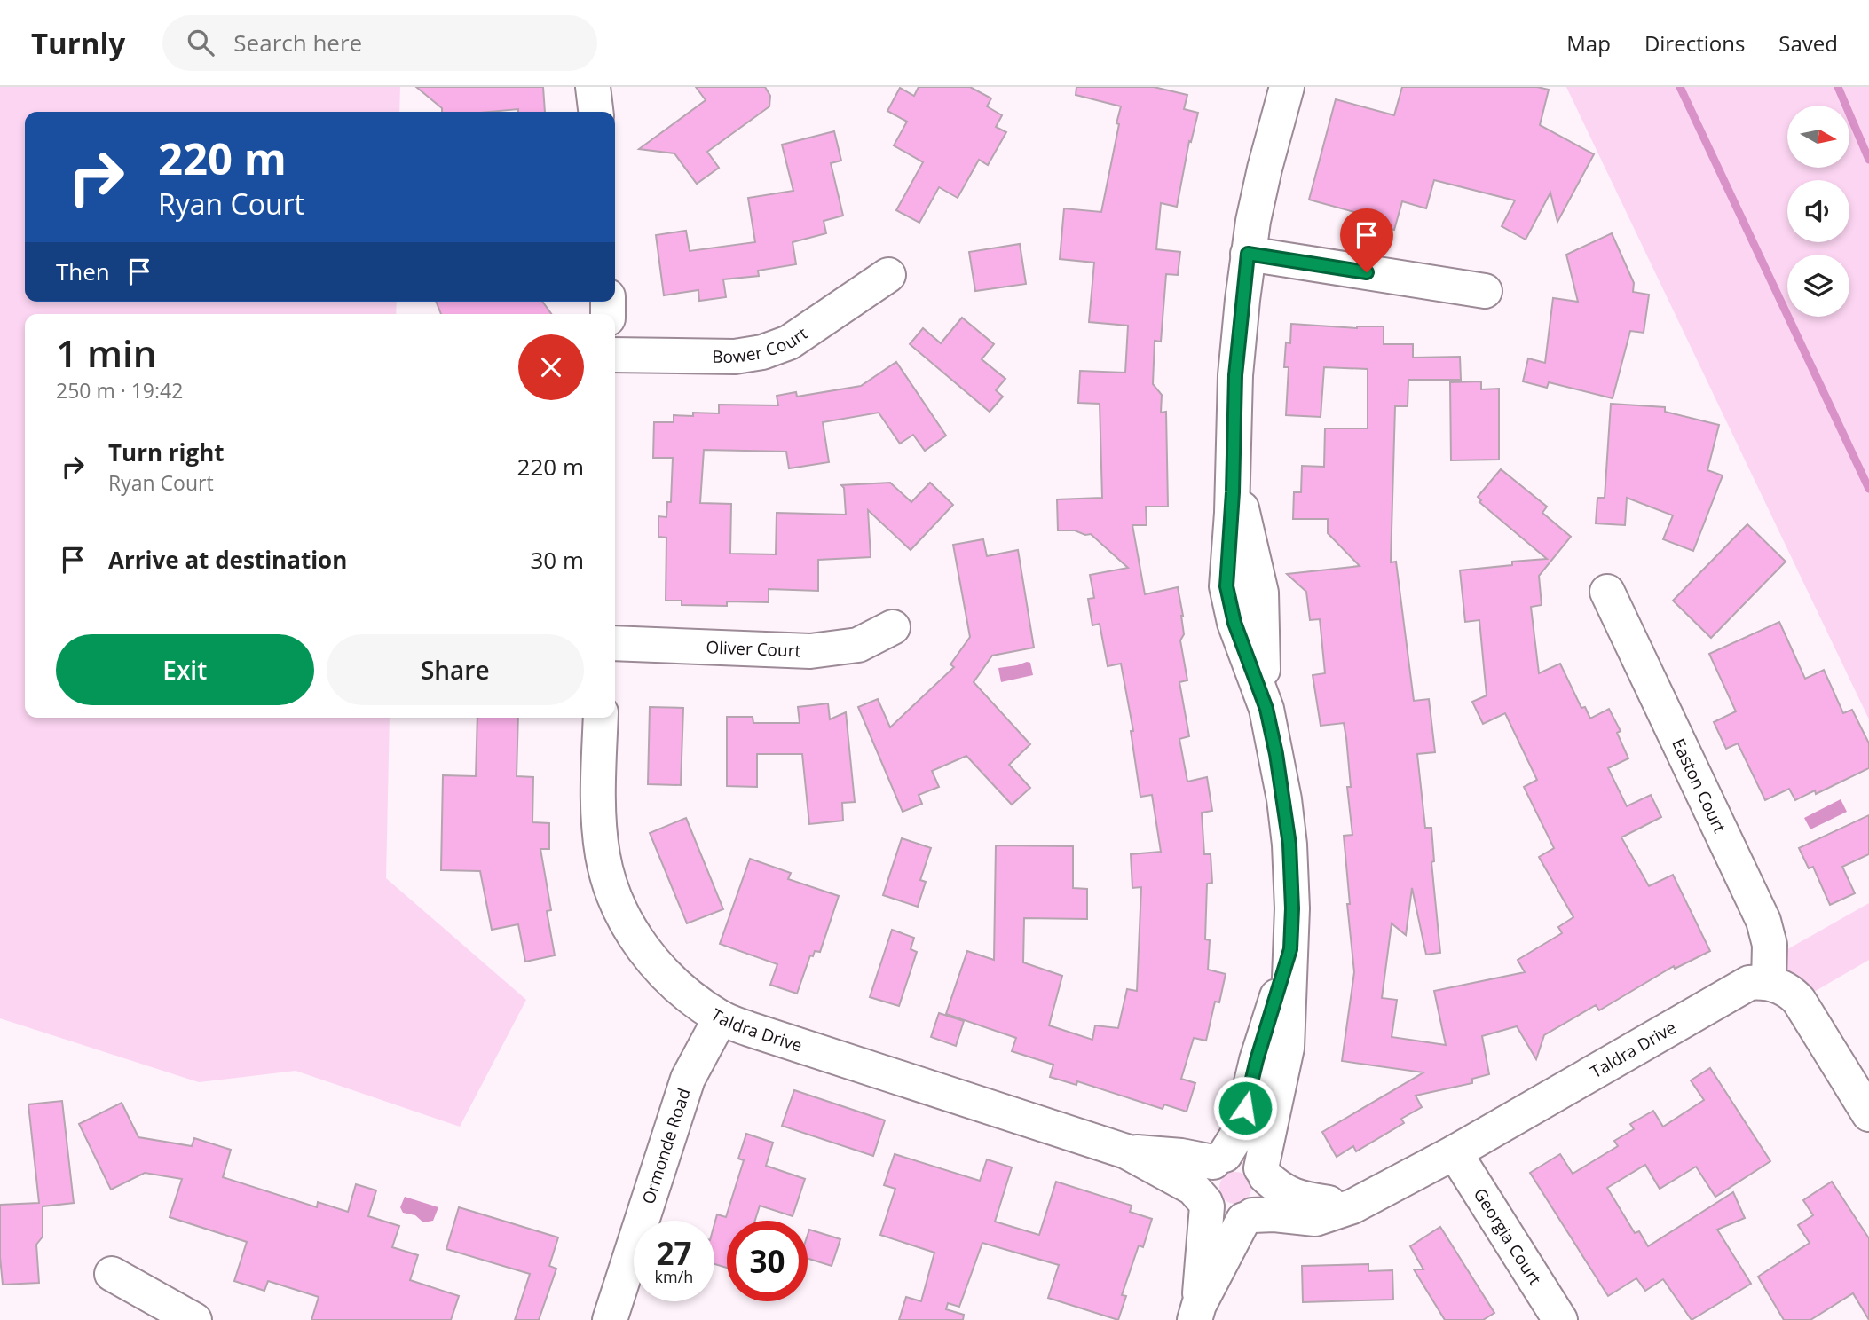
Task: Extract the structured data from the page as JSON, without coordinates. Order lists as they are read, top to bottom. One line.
{"streets":{"street":["Bower Court","Oliver Court","Easton Court","Taldra Drive","Ormonde Road","Georgia Court"]},"crossings":[["Easton Court","Taldra Drive"],["Taldra Drive","Ormonde Road"],["Taldra Drive","Georgia Court"]],"north":"right","page":{"header":"Turnly","search":"Search here","nav":["Map","Directions","Saved"],"turn":["220 m","Ryan Court"],"then":"Then","heading":["1 min","250 m · 19:42"],"list":[{"name":"Turn right","note":"Ryan Court","value":"220 m"},{"name":"Arrive at destination","value":"30 m"}],"buttons":["Exit","Share"],"speed":"27 km/h","limit":"30"}}
